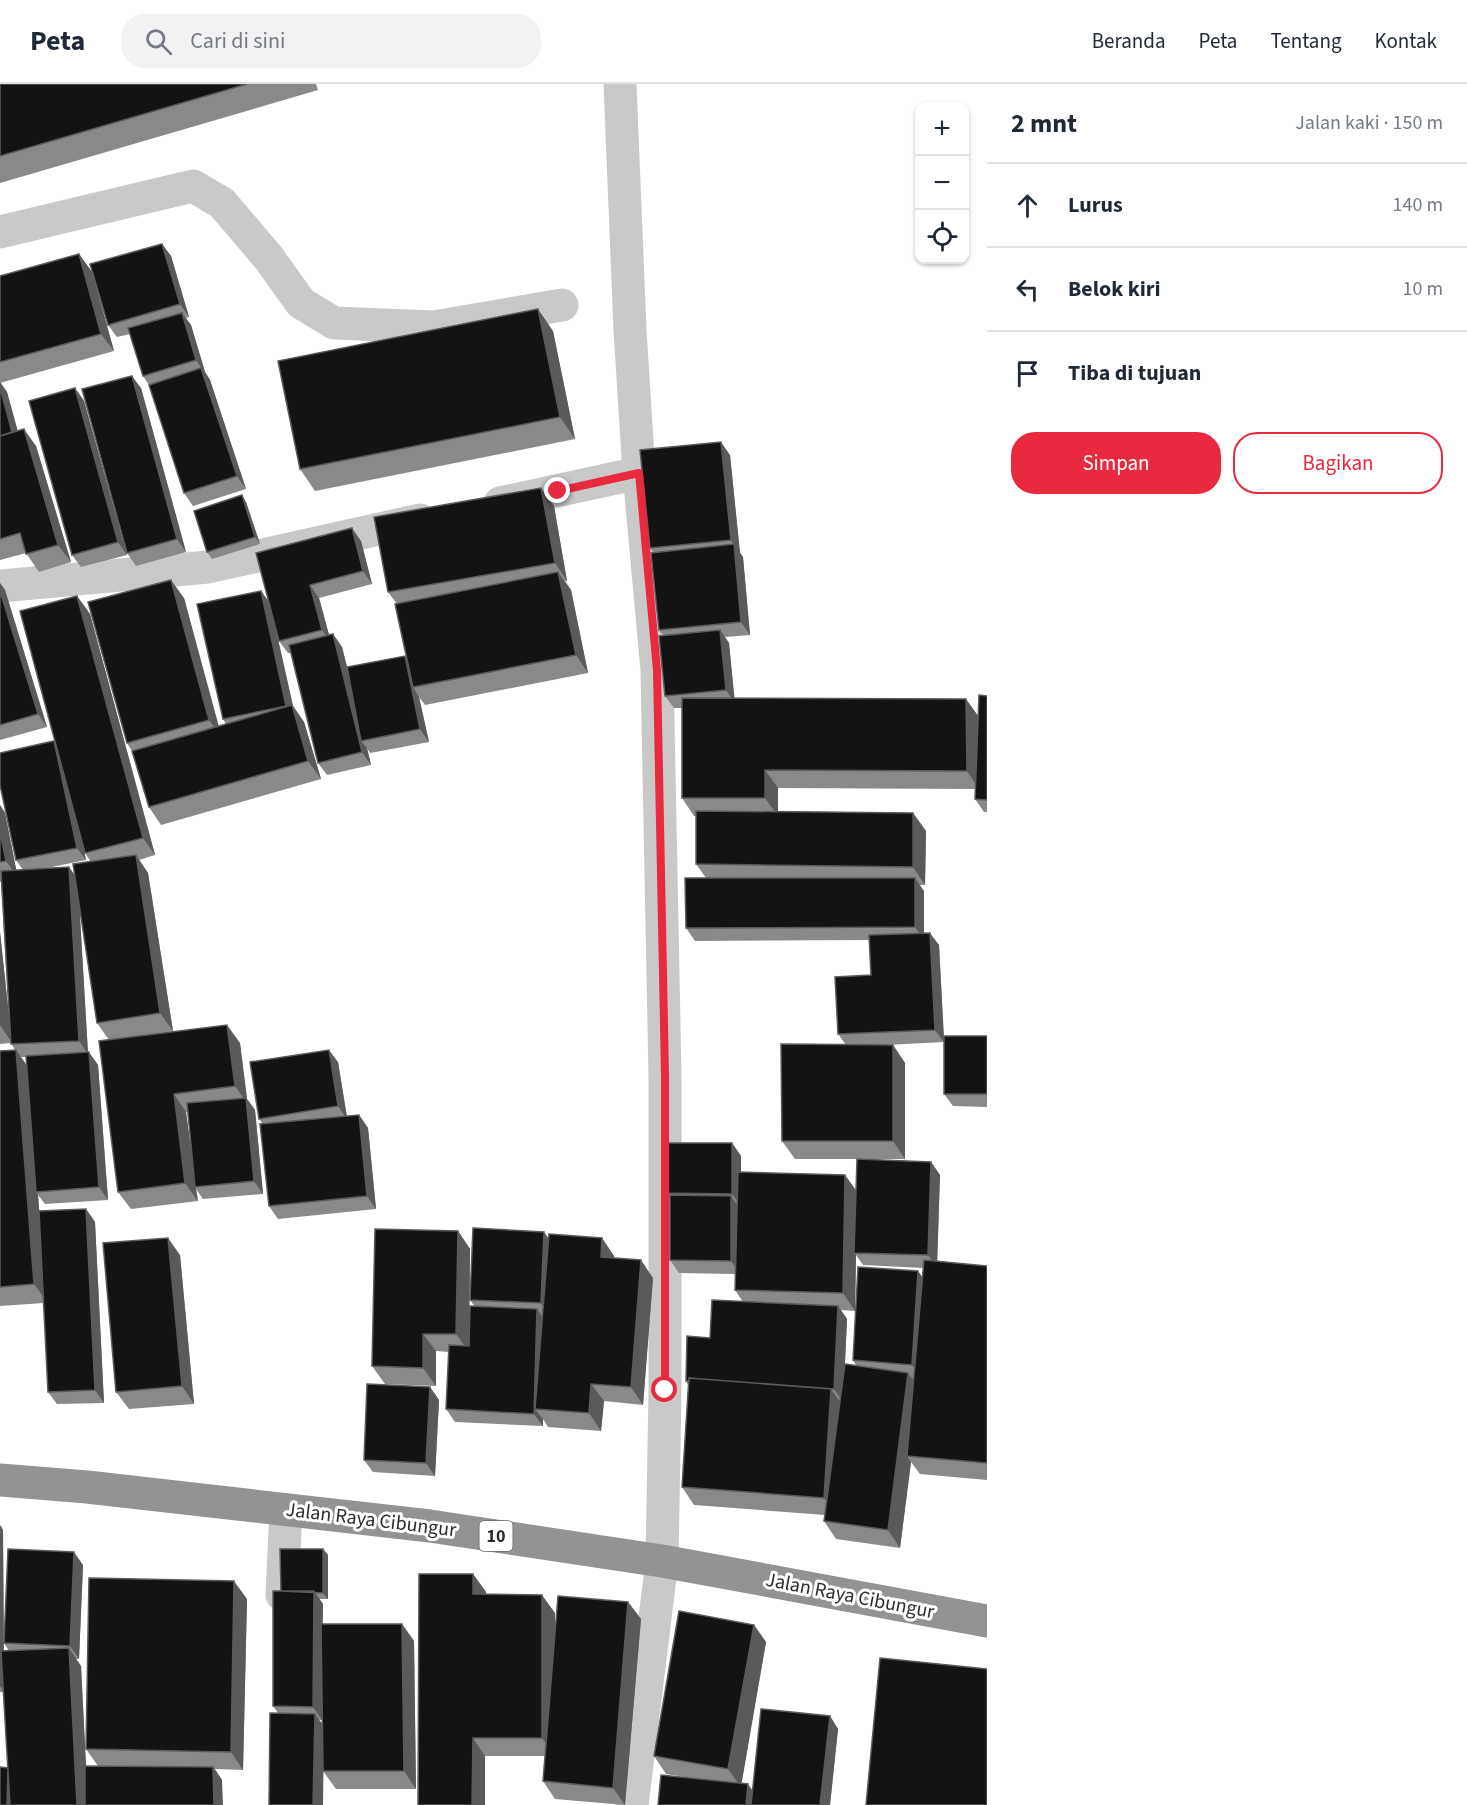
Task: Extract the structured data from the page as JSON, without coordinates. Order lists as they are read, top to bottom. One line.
{"streets":{"highway":["Jalan Raya Cibungur","10"]},"page":{"header":"Peta","search":"Cari di sini","nav":["Beranda","Peta","Tentang","Kontak"],"heading":["2 mnt","Jalan kaki · 150 m"],"map_buttons":["+","−"],"list":[["Lurus","140 m"],["Belok kiri","10 m"],"Tiba di tujuan"],"buttons":["Simpan","Bagikan"]}}
